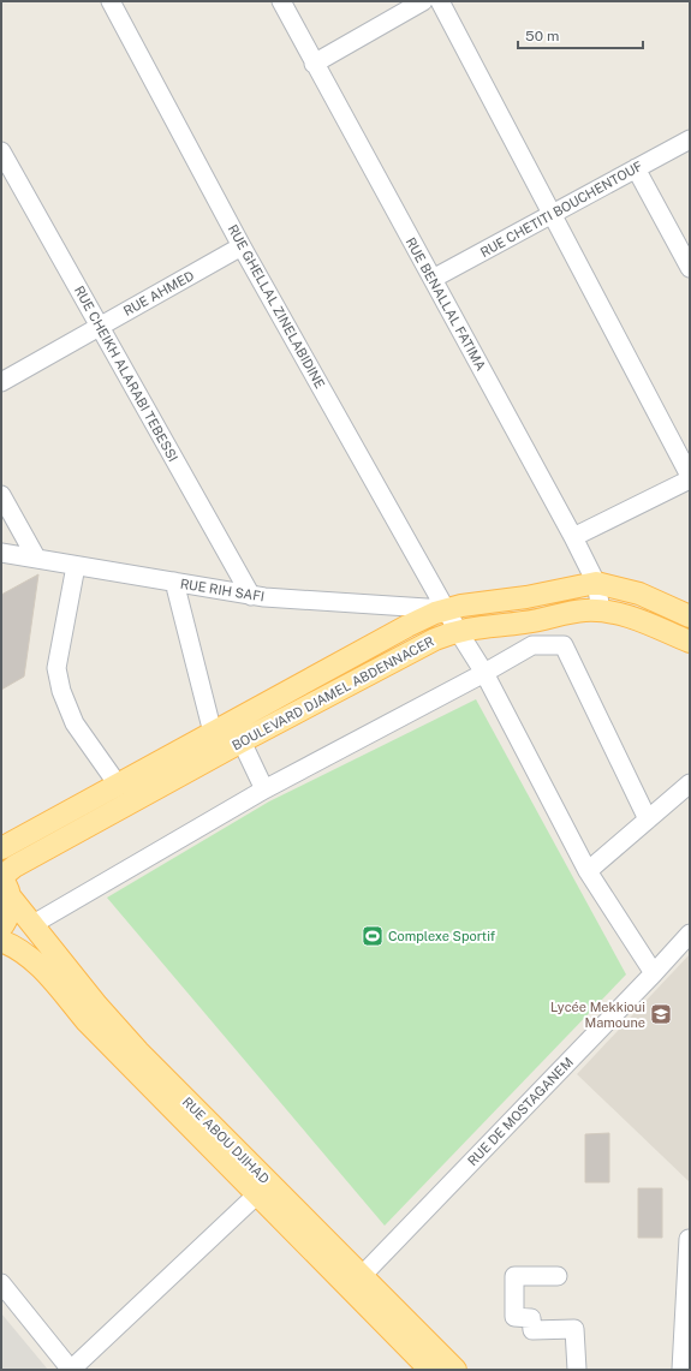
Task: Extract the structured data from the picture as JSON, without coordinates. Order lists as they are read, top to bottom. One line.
{"streets":{"main road":["BOULEVARD DJAMEL ABDENNACER","RUE ABOU DJIHAD"],"street":["RUE CHETITI BOUCHENTOUF","RUE AHMED","RUE BENALLAL FATIMA","RUE GHELLAL ZINELABIDINE","RUE CHEIKH ALARABI TEBESSI","RUE RIH SAFI","RUE DE MOSTAGANEM"]},"crossings":[["RUE CHETITI BOUCHENTOUF","RUE BENALLAL FATIMA"],["RUE AHMED","RUE GHELLAL ZINELABIDINE"],["RUE AHMED","RUE CHEIKH ALARABI TEBESSI"],["RUE BENALLAL FATIMA","BOULEVARD DJAMEL ABDENNACER"],["RUE GHELLAL ZINELABIDINE","RUE RIH SAFI"],["RUE GHELLAL ZINELABIDINE","BOULEVARD DJAMEL ABDENNACER"],["RUE GHELLAL ZINELABIDINE","RUE DE MOSTAGANEM"],["RUE CHEIKH ALARABI TEBESSI","RUE RIH SAFI"],["RUE RIH SAFI","BOULEVARD DJAMEL ABDENNACER"],["BOULEVARD DJAMEL ABDENNACER","RUE ABOU DJIHAD"],["RUE DE MOSTAGANEM","RUE ABOU DJIHAD"]],"places":{"sports":["Complexe Sportif"],"school or university":["Lycée Mekkioui Mamoune"]},"scale_bar":"50 m"}
